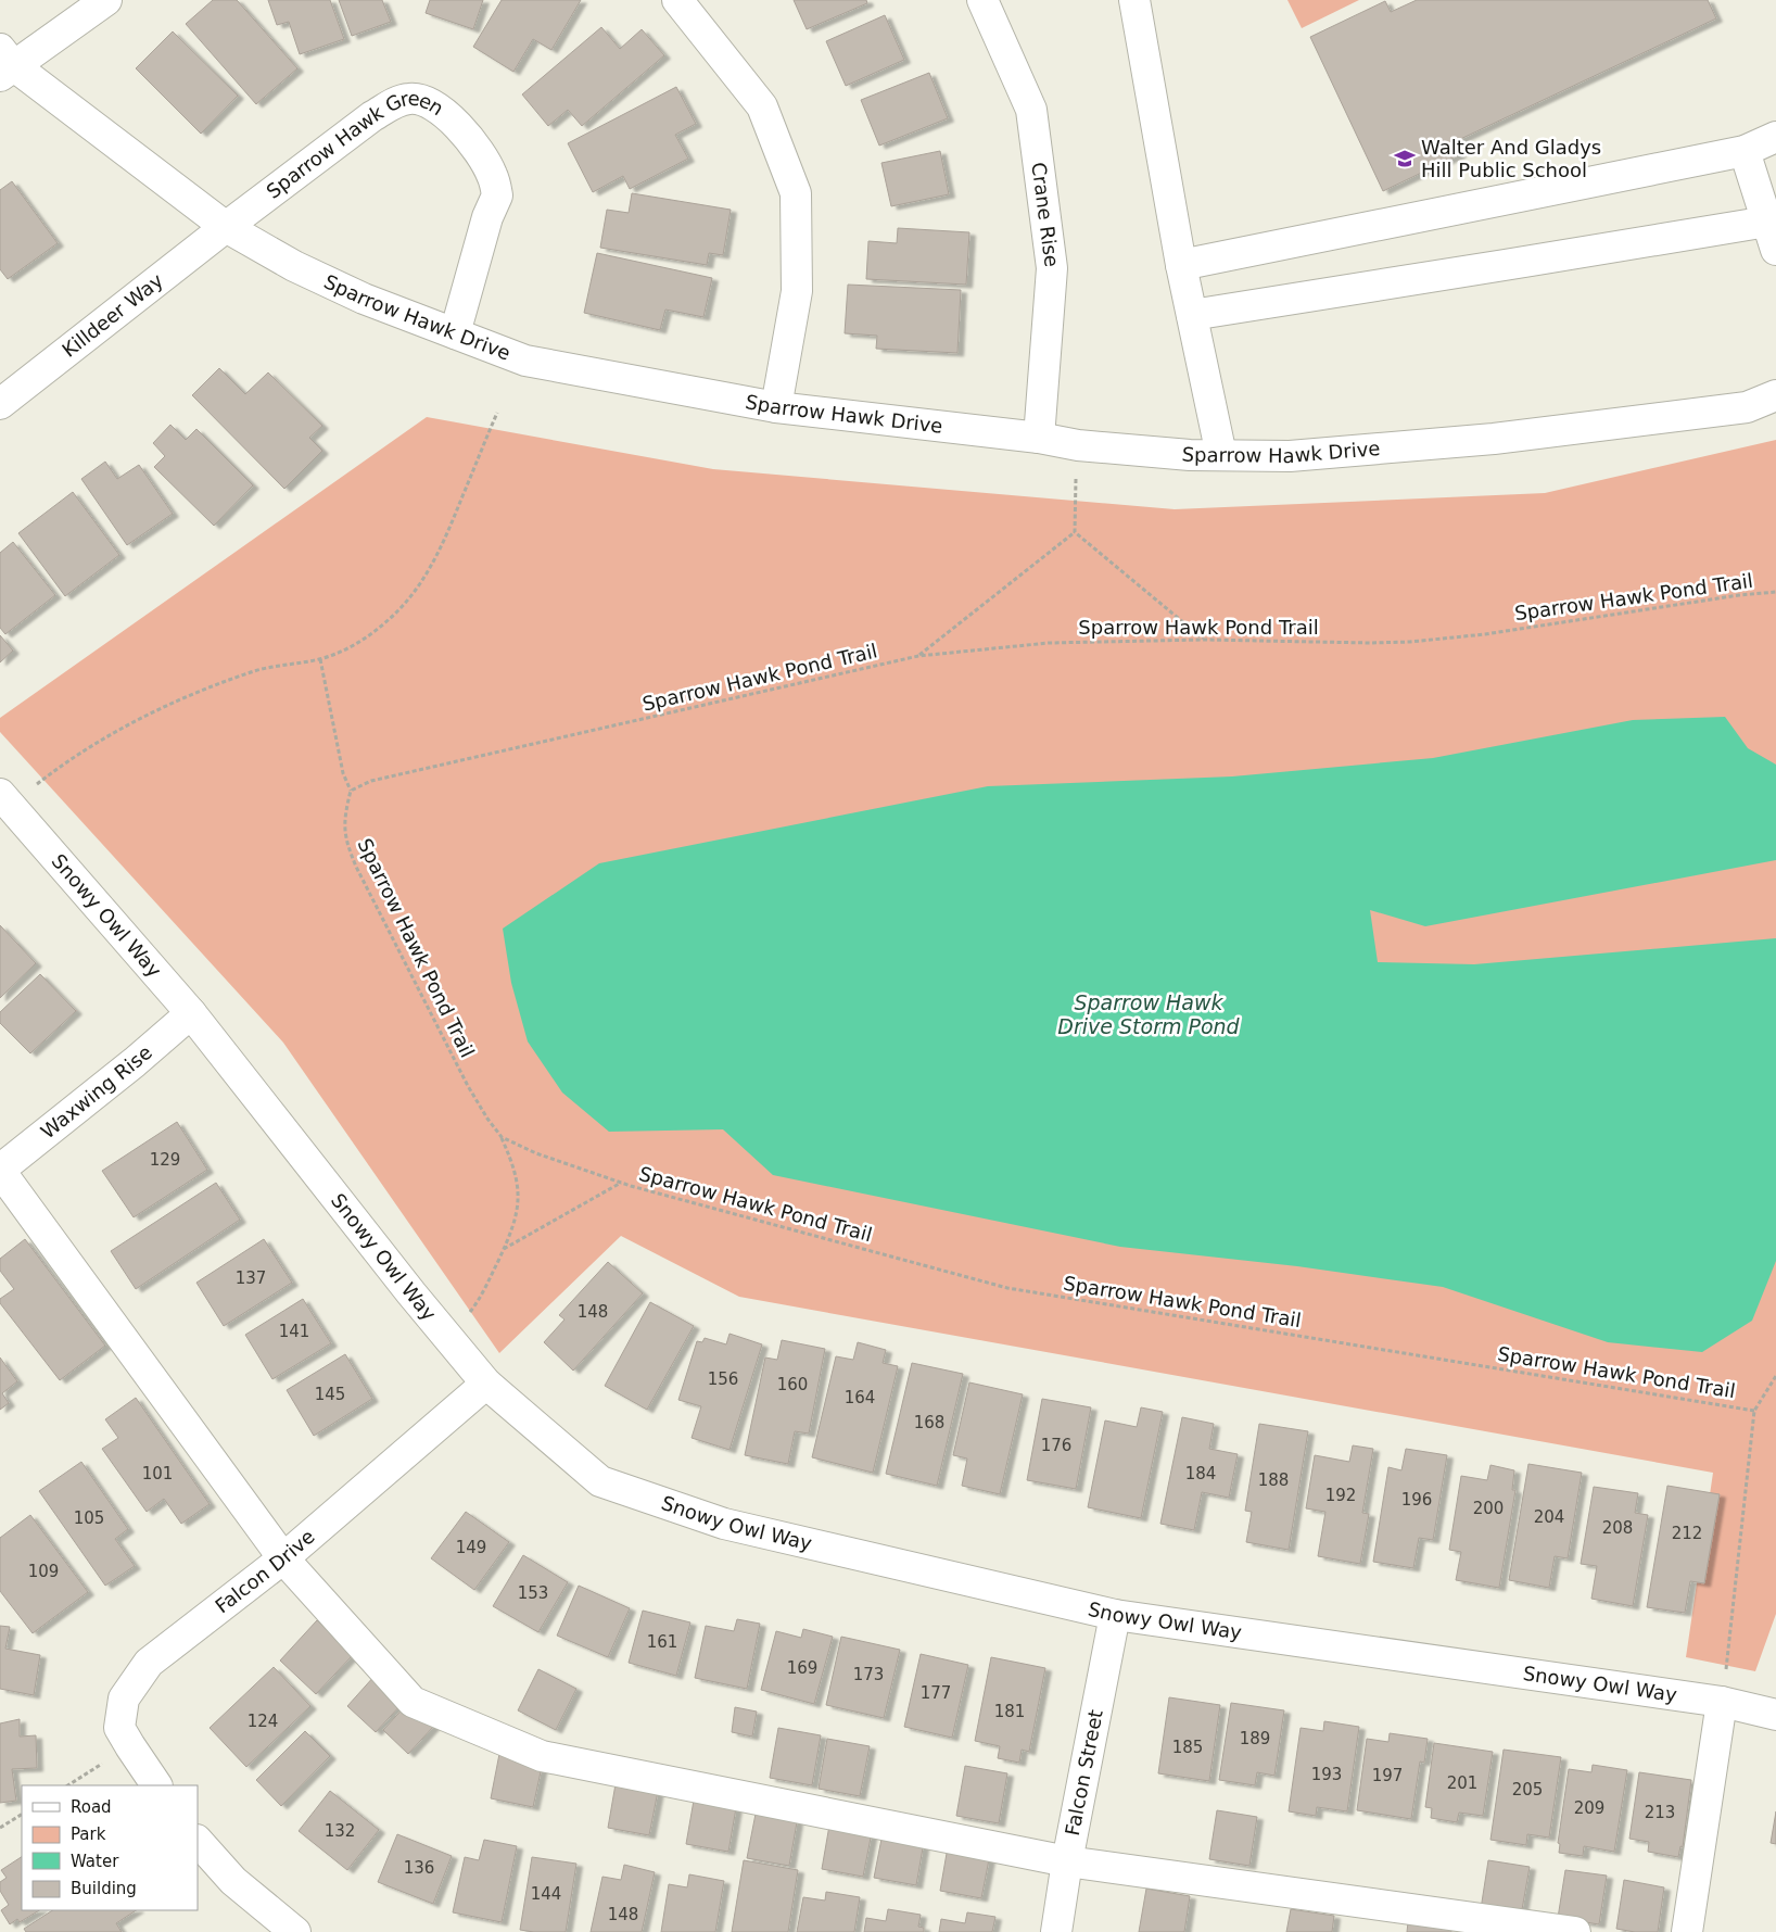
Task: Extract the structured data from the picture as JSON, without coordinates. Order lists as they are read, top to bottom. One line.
{"streets":{"street":["Sparrow Hawk Green","Crane Rise","Killdeer Way","Sparrow Hawk Drive","Snowy Owl Way","Waxwing Rise","Falcon Drive","Falcon Street"],"path":["Sparrow Hawk Pond Trail"]},"crossings":[["Sparrow Hawk Green","Killdeer Way"],["Sparrow Hawk Green","Sparrow Hawk Drive"],["Crane Rise","Sparrow Hawk Drive"],["Killdeer Way","Sparrow Hawk Drive"],["Sparrow Hawk Pond Trail","Snowy Owl Way"],["Snowy Owl Way","Waxwing Rise"],["Snowy Owl Way","Falcon Drive"],["Snowy Owl Way","Falcon Street"]],"water":["Sparrow Hawk Drive Storm Pond"],"places":{"school or university":["Walter And Gladys Hill Public School"]},"house_numbers":["129","137","148","141","156","160","145","164","168","176","101","184","188","192","196","200","204","105","208","212","149","109","153","161","169","173","177","181","124","189","185","193","197","201","205","209","213","132","136","144","148"],"legend":["Road","Park","Water","Building"]}
